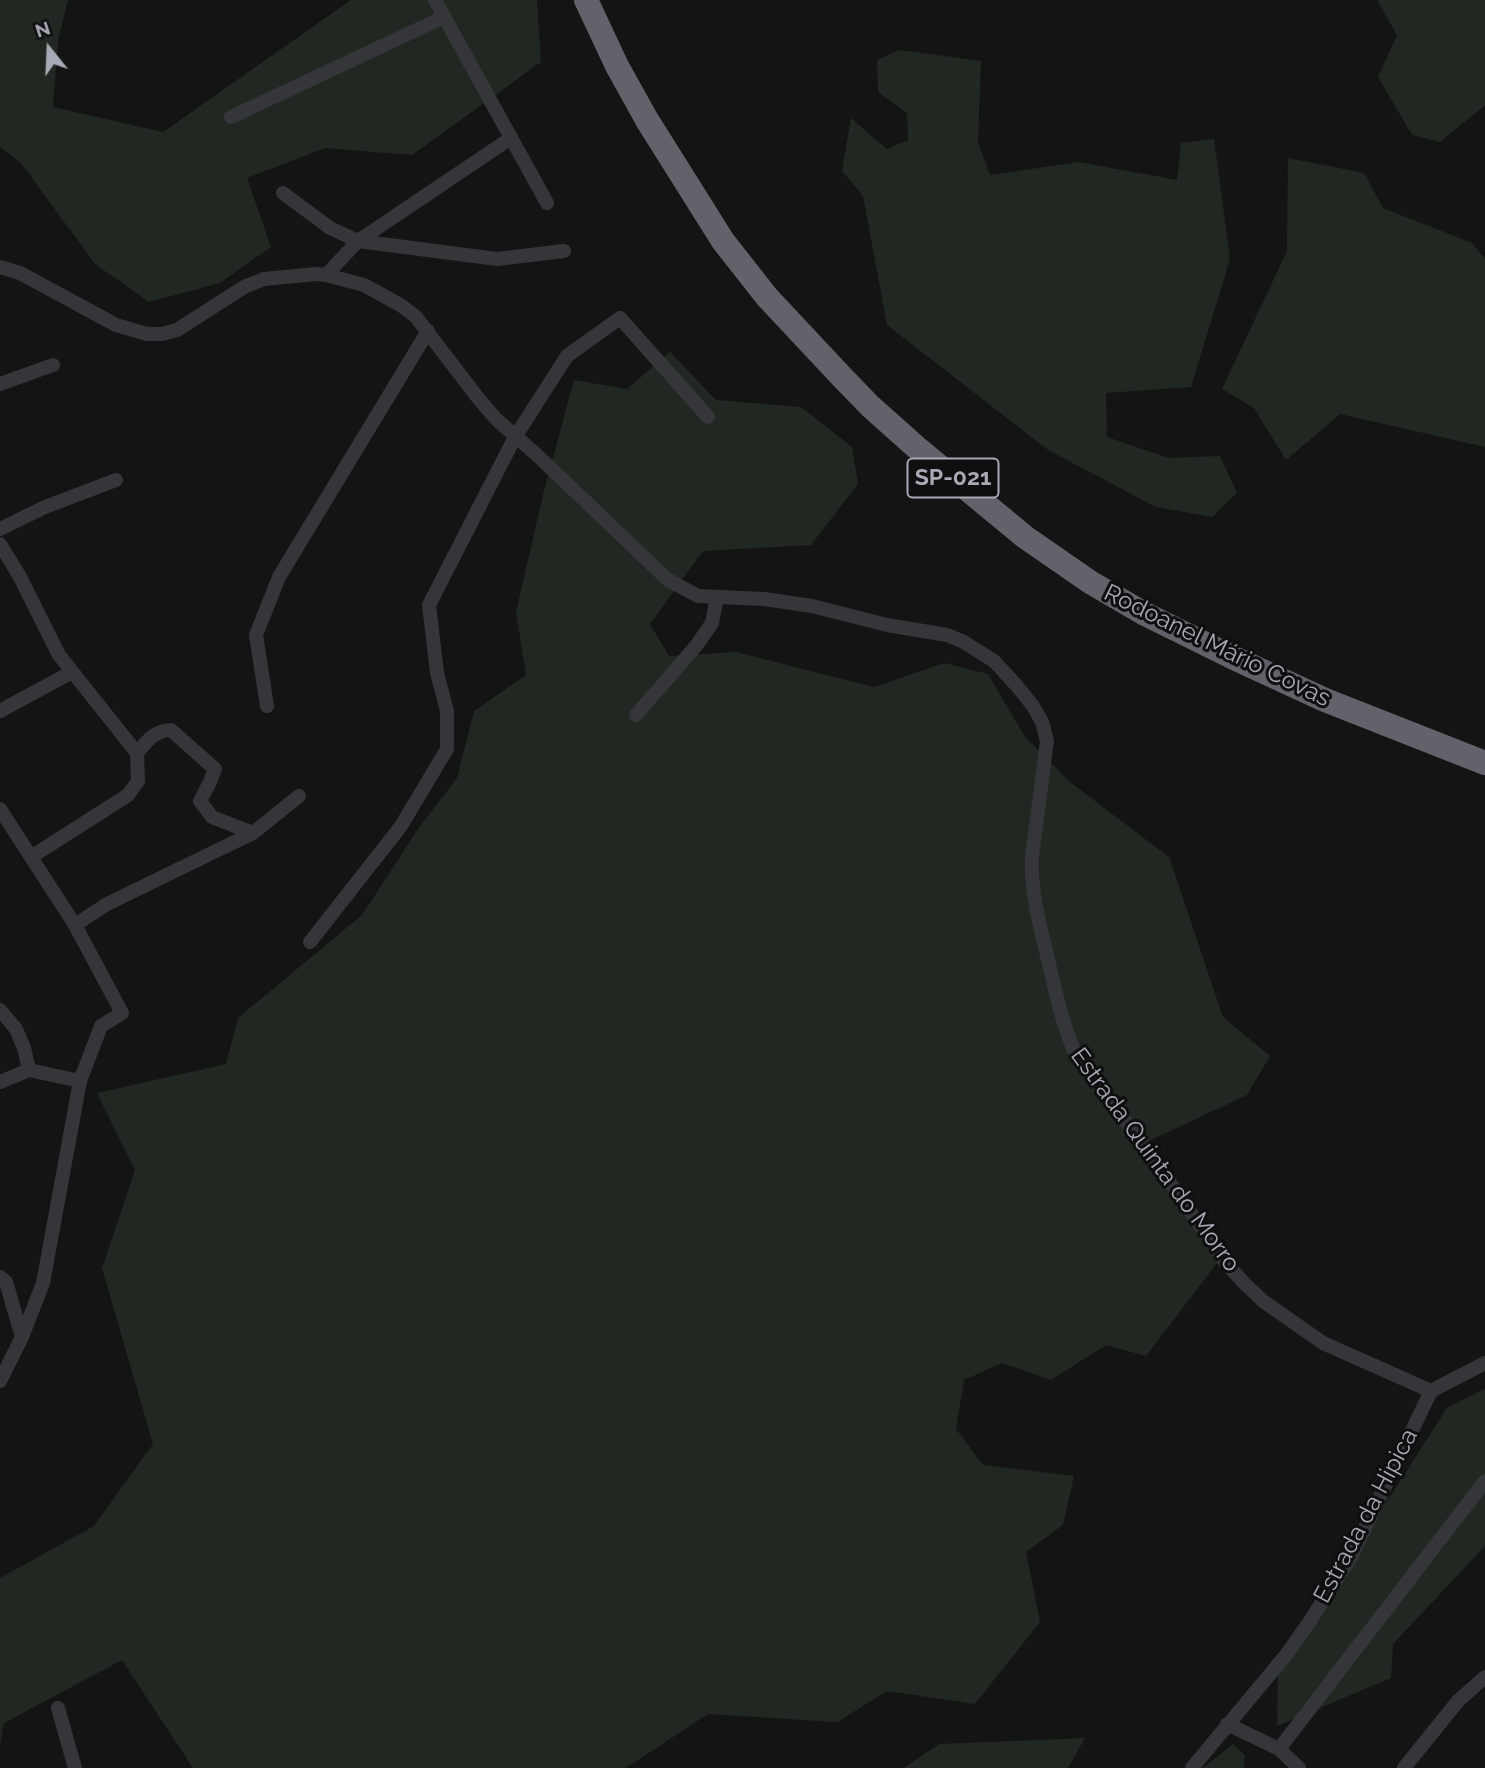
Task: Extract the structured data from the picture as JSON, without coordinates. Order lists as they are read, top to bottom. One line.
{"streets":{"highway":["SP-021","Rodoanel Mário Covas"],"street":["Estrada Quinta do Morro","Estrada da Hipica"]},"crossings":[["Estrada Quinta do Morro","Estrada da Hipica"]],"north":"top"}
